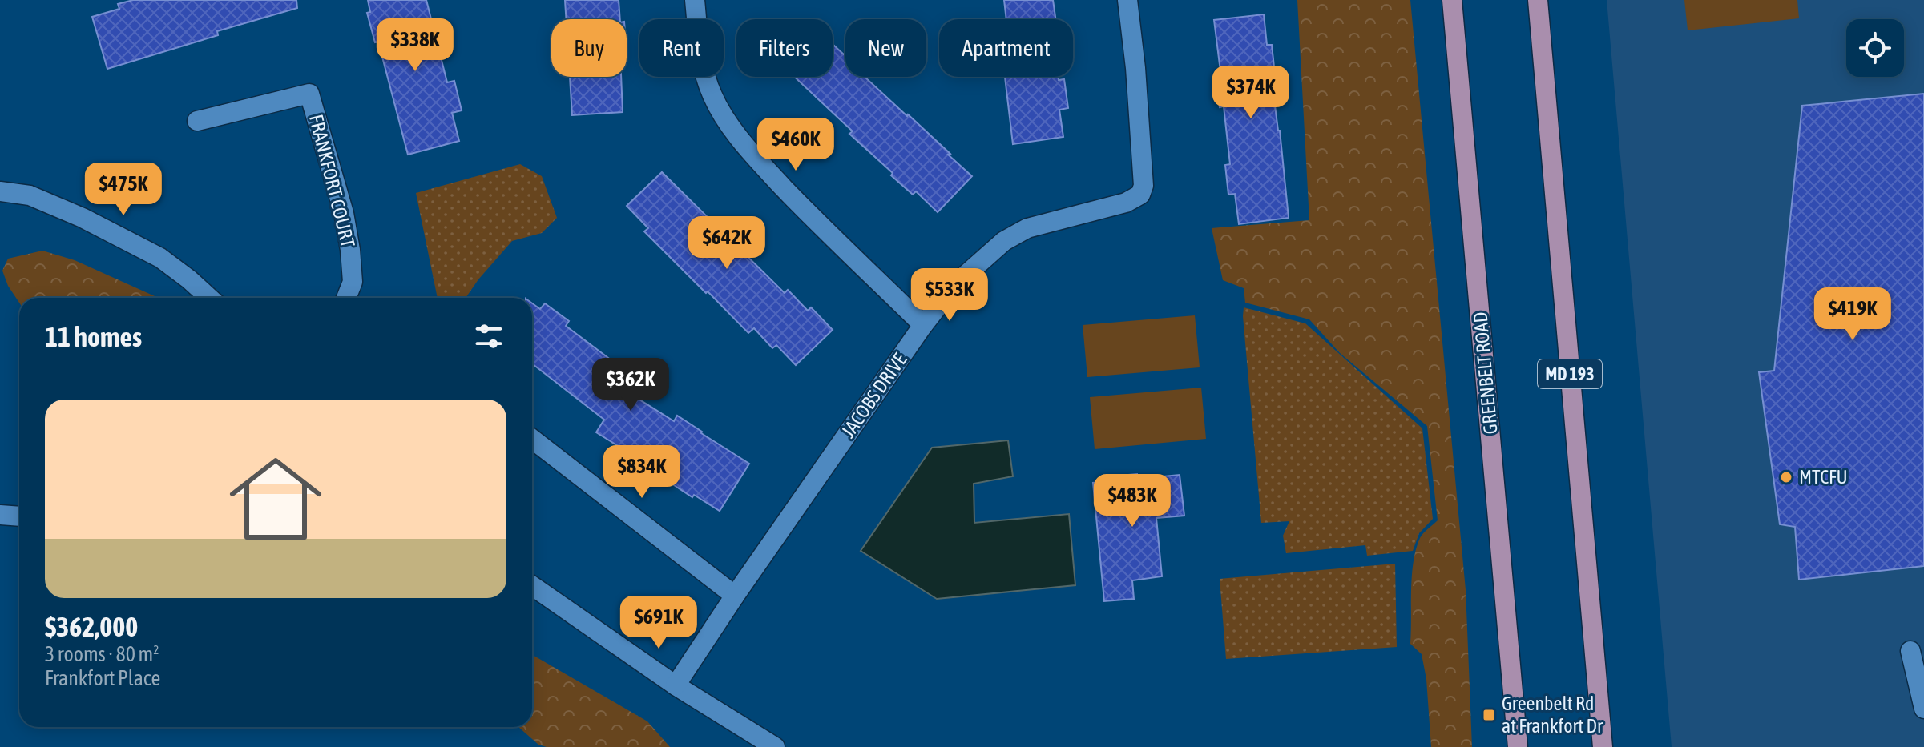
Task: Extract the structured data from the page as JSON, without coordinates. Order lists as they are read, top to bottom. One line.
{"streets":{"main road":["GREENBELT ROAD","MD 193"],"street":["FRANKFORT COURT","JACOBS DRIVE"]},"places":{"other":["MTCFU"],"transit":["Greenbelt Rd at Frankfort Dr"]},"page":{"price":["$338K","$374K","$460K","$475K","$642K","$533K","$419K","$362K","$834K","$483K","$691K"],"chip":["Buy","Rent","Filters","New","Apartment"],"heading":"11 homes","list":[{"name":"$362,000","note":"3 rooms · 80 m² · Frankfort Place"}]}}
